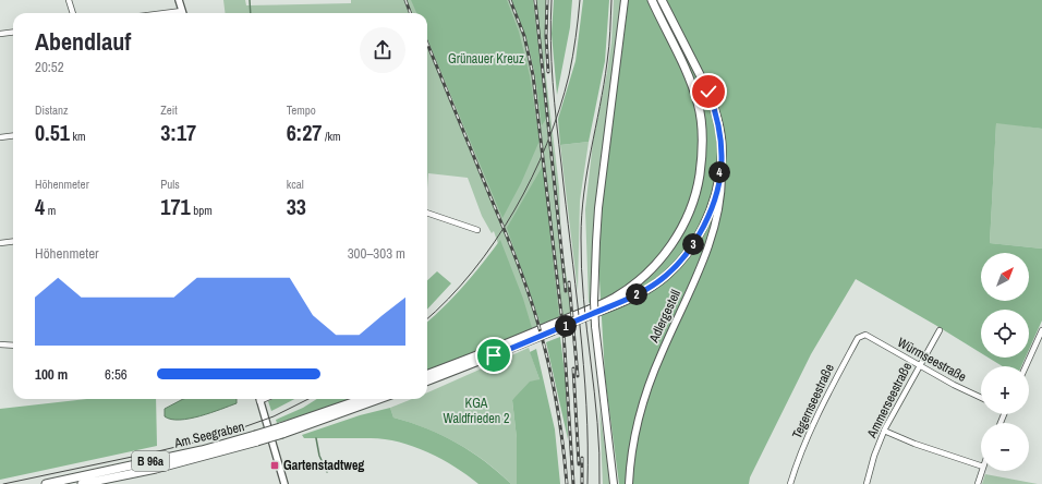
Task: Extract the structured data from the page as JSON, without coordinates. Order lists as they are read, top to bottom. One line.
{"streets":{"main road":["Adlergestell","Am Seegraben","B 96a"],"street":["Würmseestraße","Ammerseestraße","Tegernseestraße"]},"crossings":[["Würmseestraße","Ammerseestraße"],["Würmseestraße","Tegernseestraße"]],"parks":["Grünauer Kreuz","KGA Waldfrieden 2"],"places":{"transit":["Gartenstadtweg"]},"north":"top right","page":{"heading":["Abendlauf","20:52"],"stats":[["Distanz","0.51 km"],["Zeit","3:17"],["Tempo","6:27 /km"],["Höhenmeter","4 m"],["Puls","171 bpm"],["kcal","33"]],"pins":["4","3","2","1"],"chart":["Höhenmeter","300–303 m"],"map_buttons":["+","−"],"list":[{"name":"100 m","note":"6:56"}]}}
